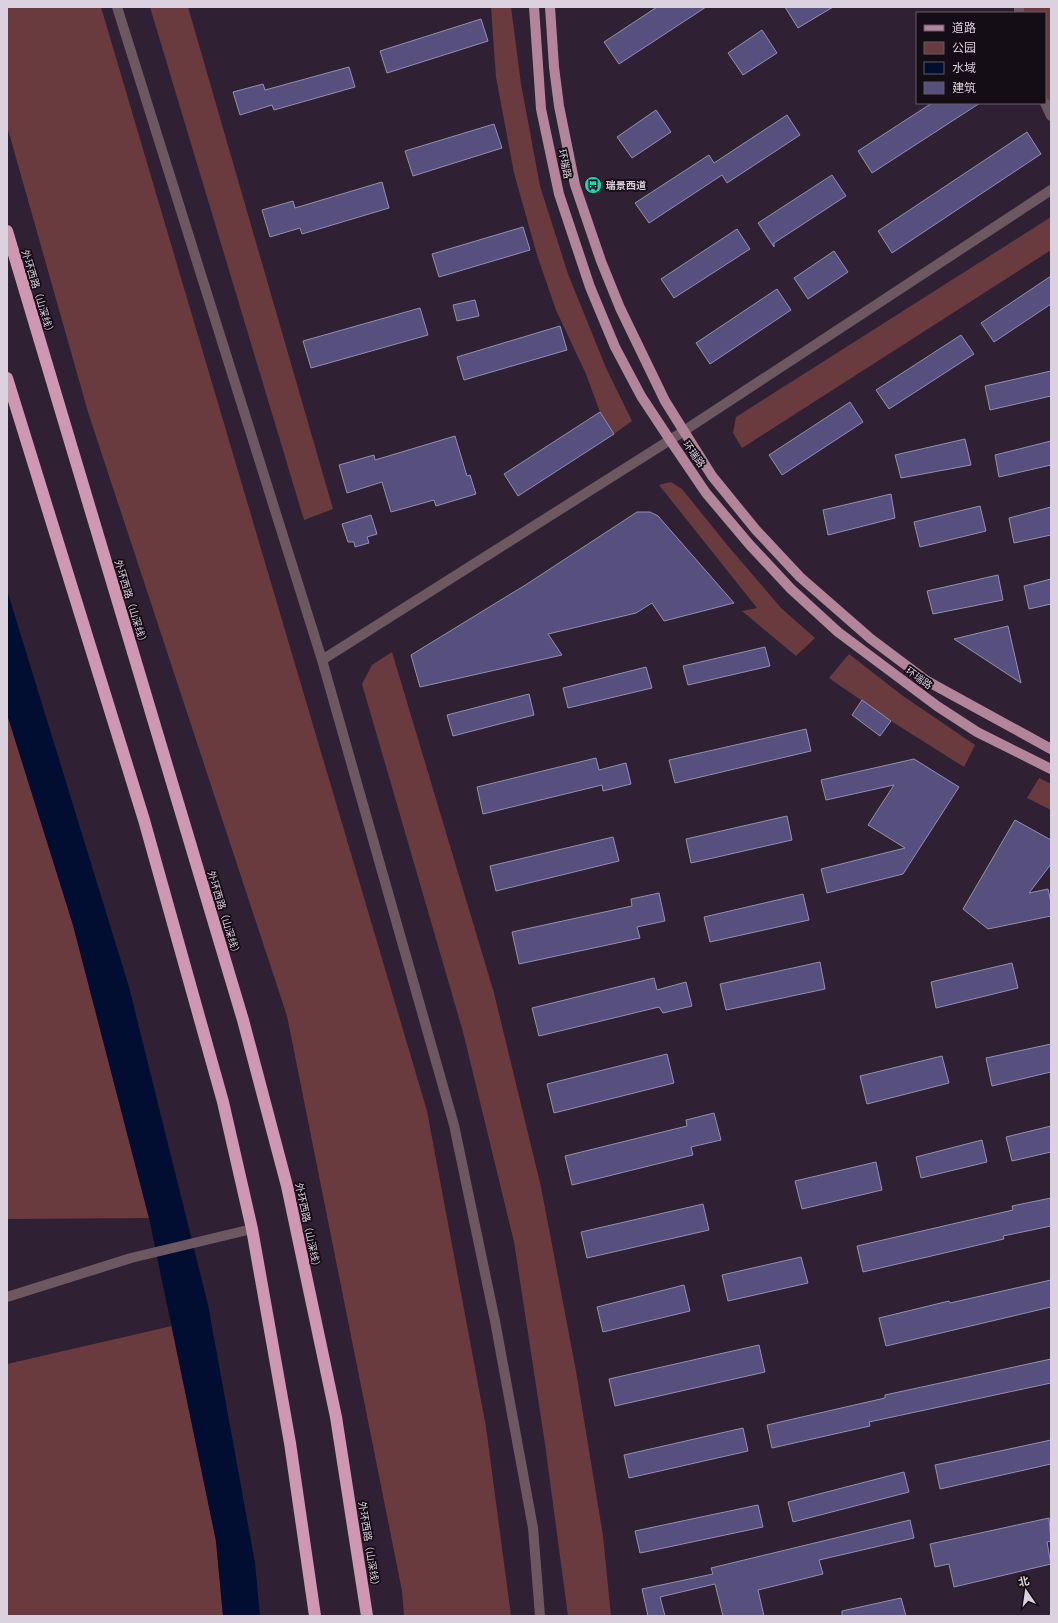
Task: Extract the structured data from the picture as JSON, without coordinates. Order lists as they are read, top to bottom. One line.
{"streets":{"highway":["外环西路（山深线）"],"main road":["环瑞路"]},"places":{"bus stop":["瑞景西道"]},"legend":["道路","公园","水域","建筑"],"north":"top"}
